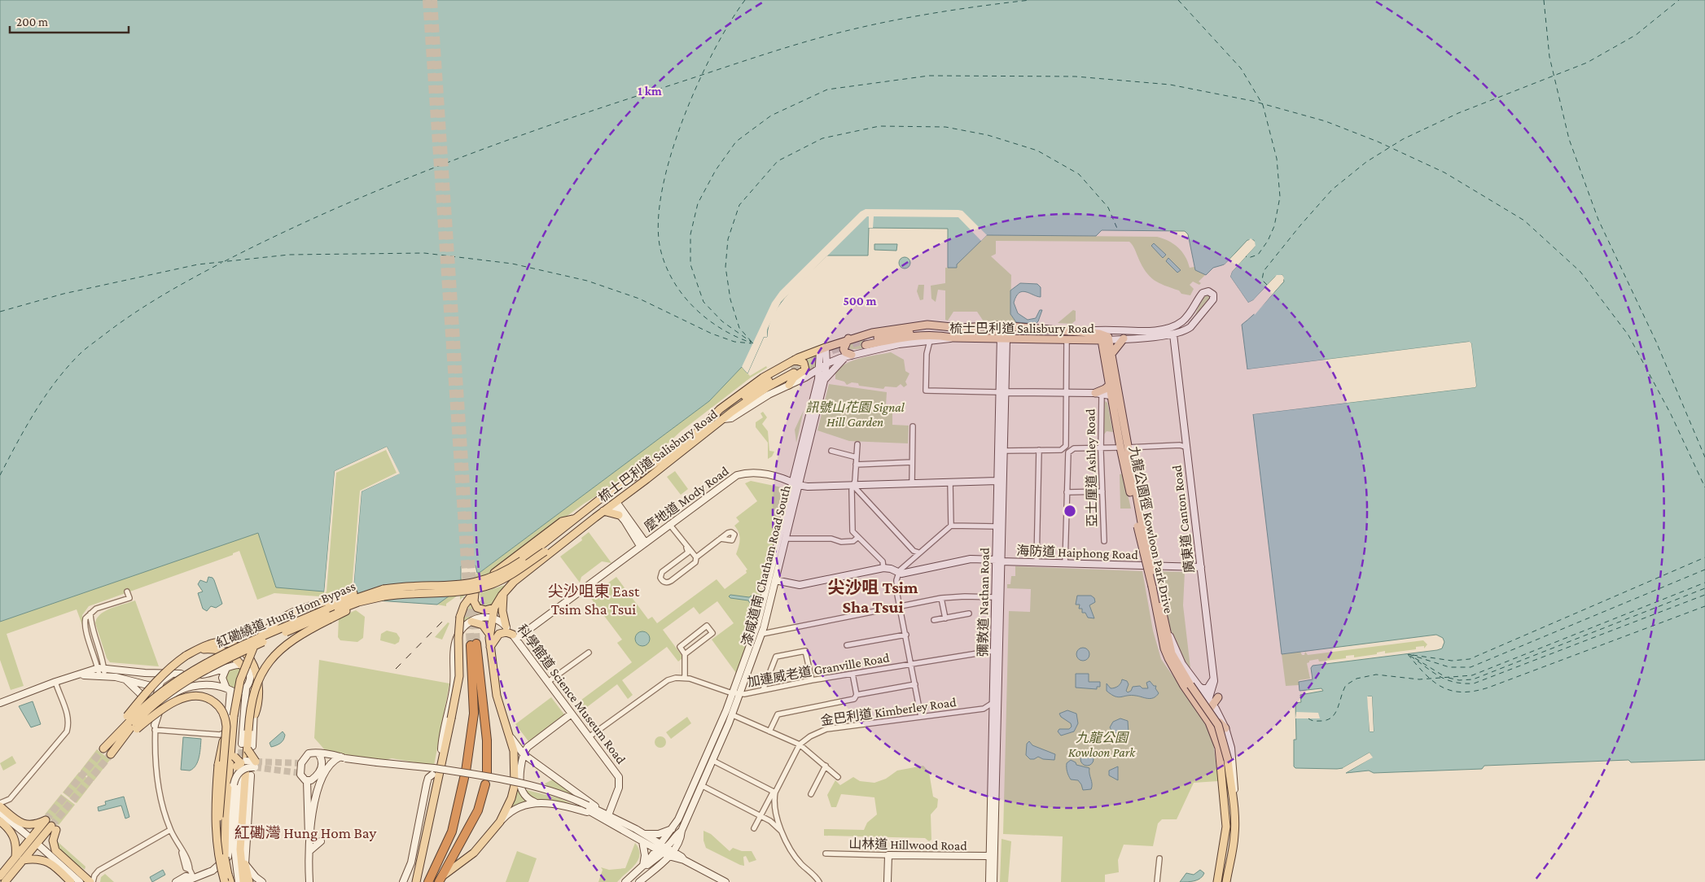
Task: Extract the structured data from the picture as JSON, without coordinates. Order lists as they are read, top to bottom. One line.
{"streets":{"main road":["梳士巴利道 Salisbury Road","麼地道 Mody Road","廣東道 Canton Road","九龍公園徑 Kowloon Park Drive","海防道 Haiphong Road","漆咸道南 Chatham Road South","彌敦道 Nathan Road","紅磡繞道 Hung Hom Bypass","科學館道 Science Museum Road","山林道 Hillwood Road"],"street":["亞士厘道 Ashley Road","加連威老道 Granville Road","金巴利道 Kimberley Road"]},"crossings":[["梳士巴利道 Salisbury Road","廣東道 Canton Road"],["梳士巴利道 Salisbury Road","九龍公園徑 Kowloon Park Drive"],["梳士巴利道 Salisbury Road","漆咸道南 Chatham Road South"],["梳士巴利道 Salisbury Road","彌敦道 Nathan Road"],["梳士巴利道 Salisbury Road","紅磡繞道 Hung Hom Bypass"],["梳士巴利道 Salisbury Road","科學館道 Science Museum Road"],["麼地道 Mody Road","漆咸道南 Chatham Road South"],["麼地道 Mody Road","彌敦道 Nathan Road"],["麼地道 Mody Road","科學館道 Science Museum Road"],["廣東道 Canton Road","海防道 Haiphong Road"],["海防道 Haiphong Road","彌敦道 Nathan Road"],["漆咸道南 Chatham Road South","加連威老道 Granville Road"],["彌敦道 Nathan Road","加連威老道 Granville Road"],["彌敦道 Nathan Road","金巴利道 Kimberley Road"],["彌敦道 Nathan Road","山林道 Hillwood Road"]],"districts":["尖沙咀 Tsim Sha Tsui","尖沙咀東 East Tsim Sha Tsui","紅磡灣 Hung Hom Bay"],"parks":["訊號山花園 Signal Hill Garden","九龍公園 Kowloon Park"],"scale_bar":"200 m","rings":["1 km","500 m"]}
